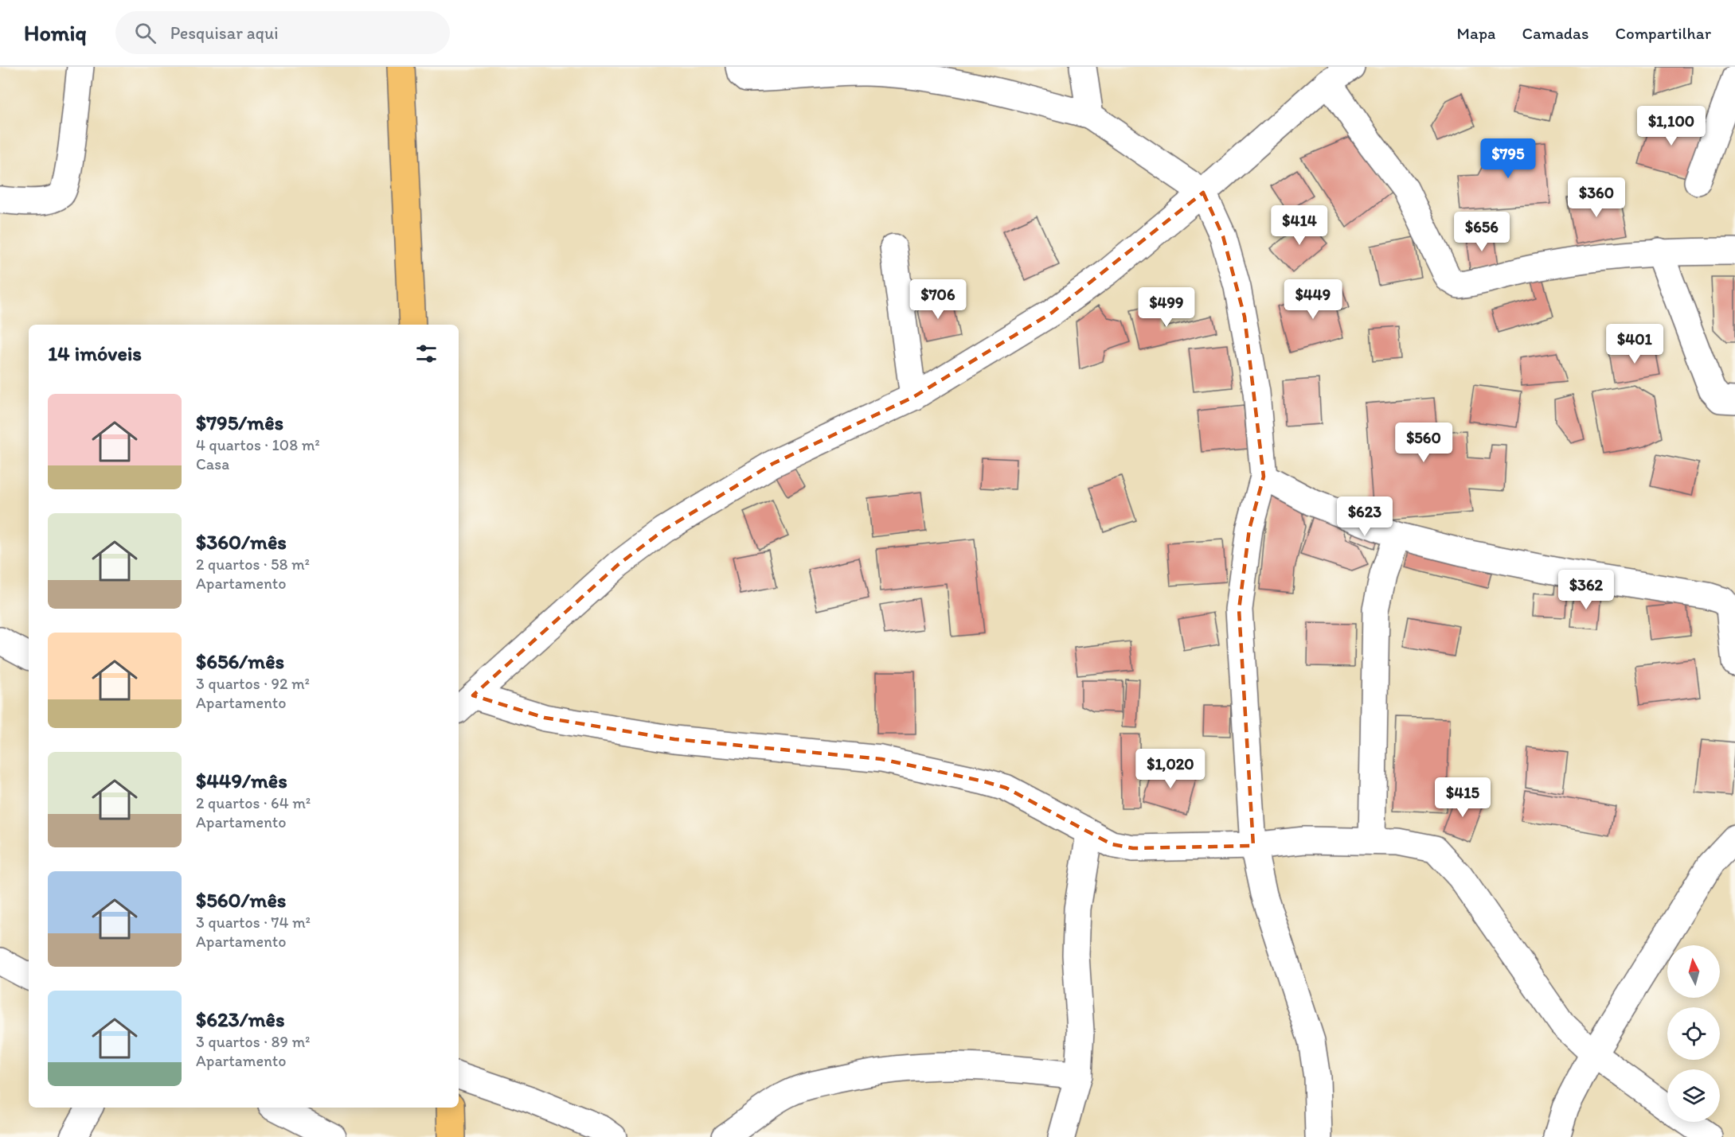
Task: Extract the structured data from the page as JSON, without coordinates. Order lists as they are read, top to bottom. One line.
{"north":"top","page":{"header":"Homiq","search":"Pesquisar aqui","nav":["Mapa","Camadas","Compartilhar"],"price":["$1,100","$795","$360","$414","$656","$706","$449","$499","$401","$560","$623","$362","$1,020","$415"],"heading":"14 imóveis","list":[{"name":"$795/mês","note":"4 quartos · 108 m² · Casa"},{"name":"$360/mês","note":"2 quartos · 58 m² · Apartamento"},{"name":"$656/mês","note":"3 quartos · 92 m² · Apartamento"},{"name":"$449/mês","note":"2 quartos · 64 m² · Apartamento"},{"name":"$560/mês","note":"3 quartos · 74 m² · Apartamento"},{"name":"$623/mês","note":"3 quartos · 89 m² · Apartamento"}]}}
